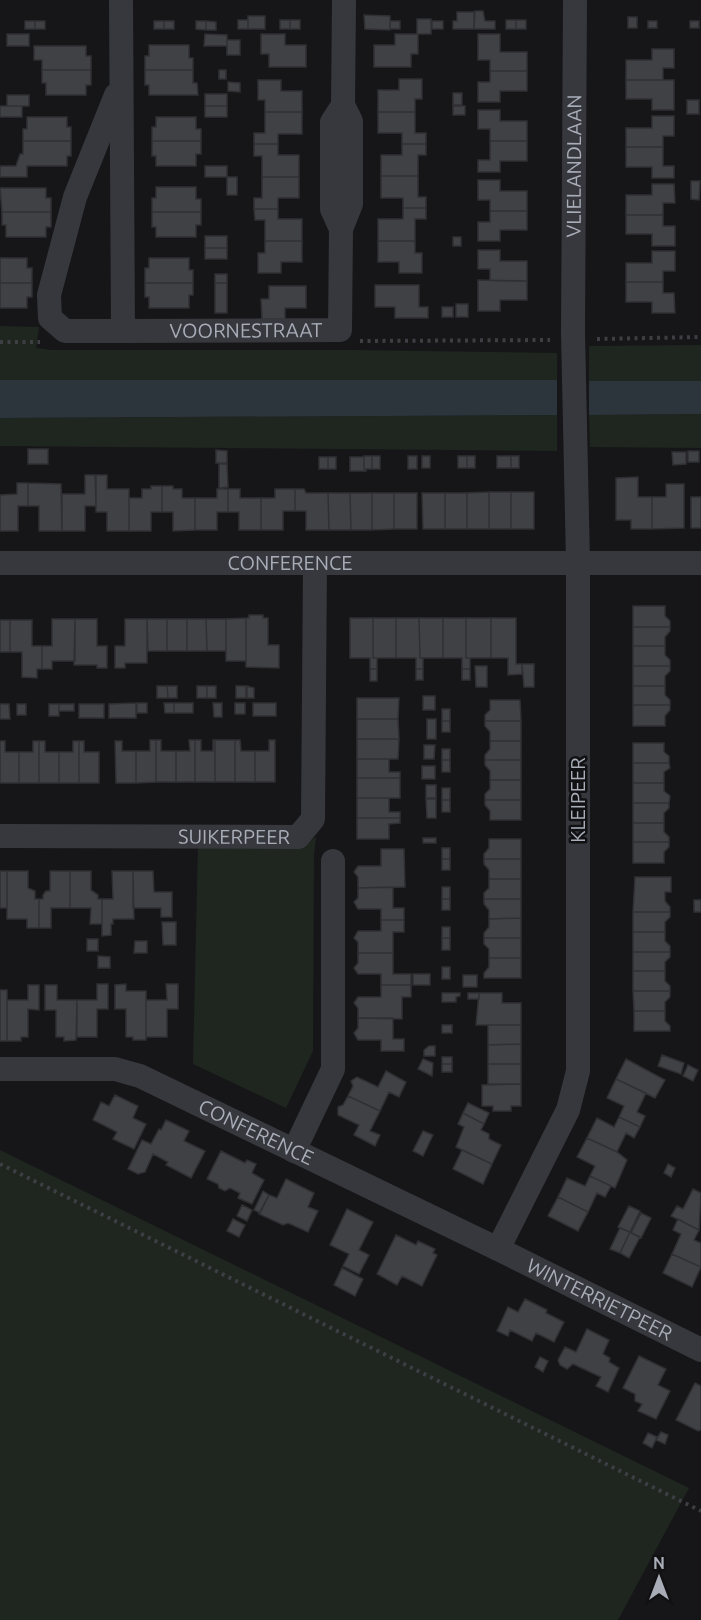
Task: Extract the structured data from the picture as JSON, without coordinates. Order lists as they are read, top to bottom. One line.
{"streets":{"street":["VLIELANDLAAN","VOORNESTRAAT","CONFERENCE","KLEIPEER","SUIKERPEER","WINTERRIETPEER"]},"crossings":[["VLIELANDLAAN","KLEIPEER"],["CONFERENCE","KLEIPEER"],["CONFERENCE","SUIKERPEER"],["CONFERENCE","WINTERRIETPEER"],["KLEIPEER","WINTERRIETPEER"]],"north":"top"}
